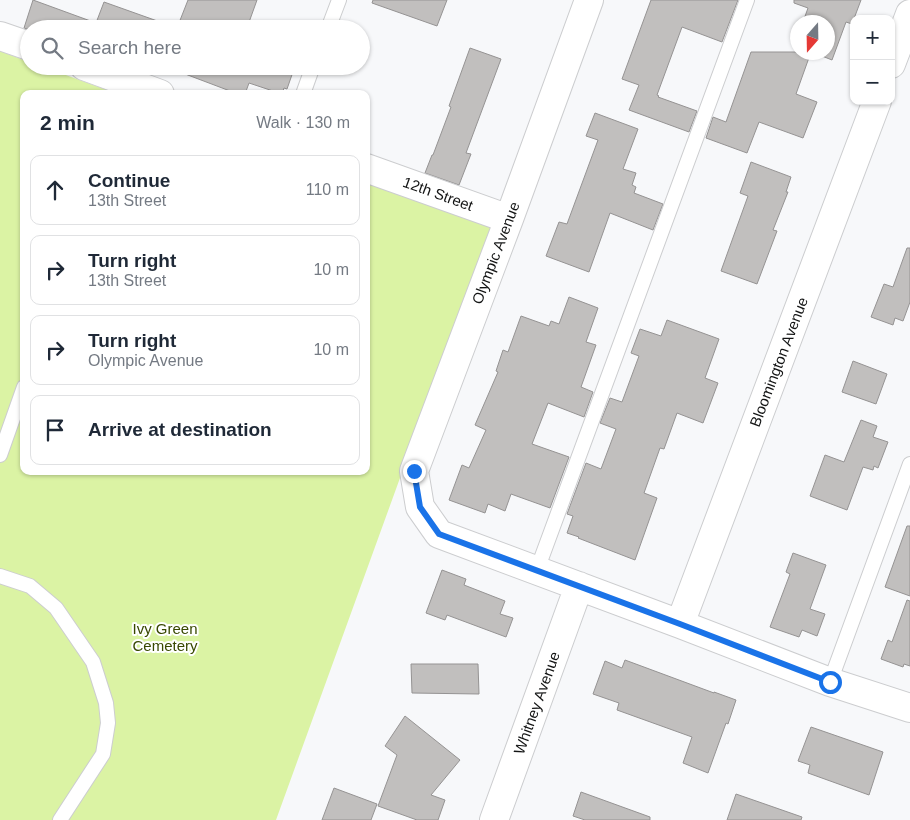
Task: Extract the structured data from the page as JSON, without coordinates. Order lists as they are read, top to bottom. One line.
{"streets":{"street":["12th Street","Olympic Avenue","Bloomington Avenue","Whitney Avenue"]},"crossings":[["12th Street","Olympic Avenue"]],"parks":["Ivy Green Cemetery"],"north":"bottom","page":{"map_buttons":["+","−"],"search":"Search here","heading":["2 min","Walk · 130 m"],"list":[["Continue","13th Street","110 m"],["Turn right","13th Street","10 m"],["Turn right","Olympic Avenue","10 m"],"Arrive at destination"]}}
